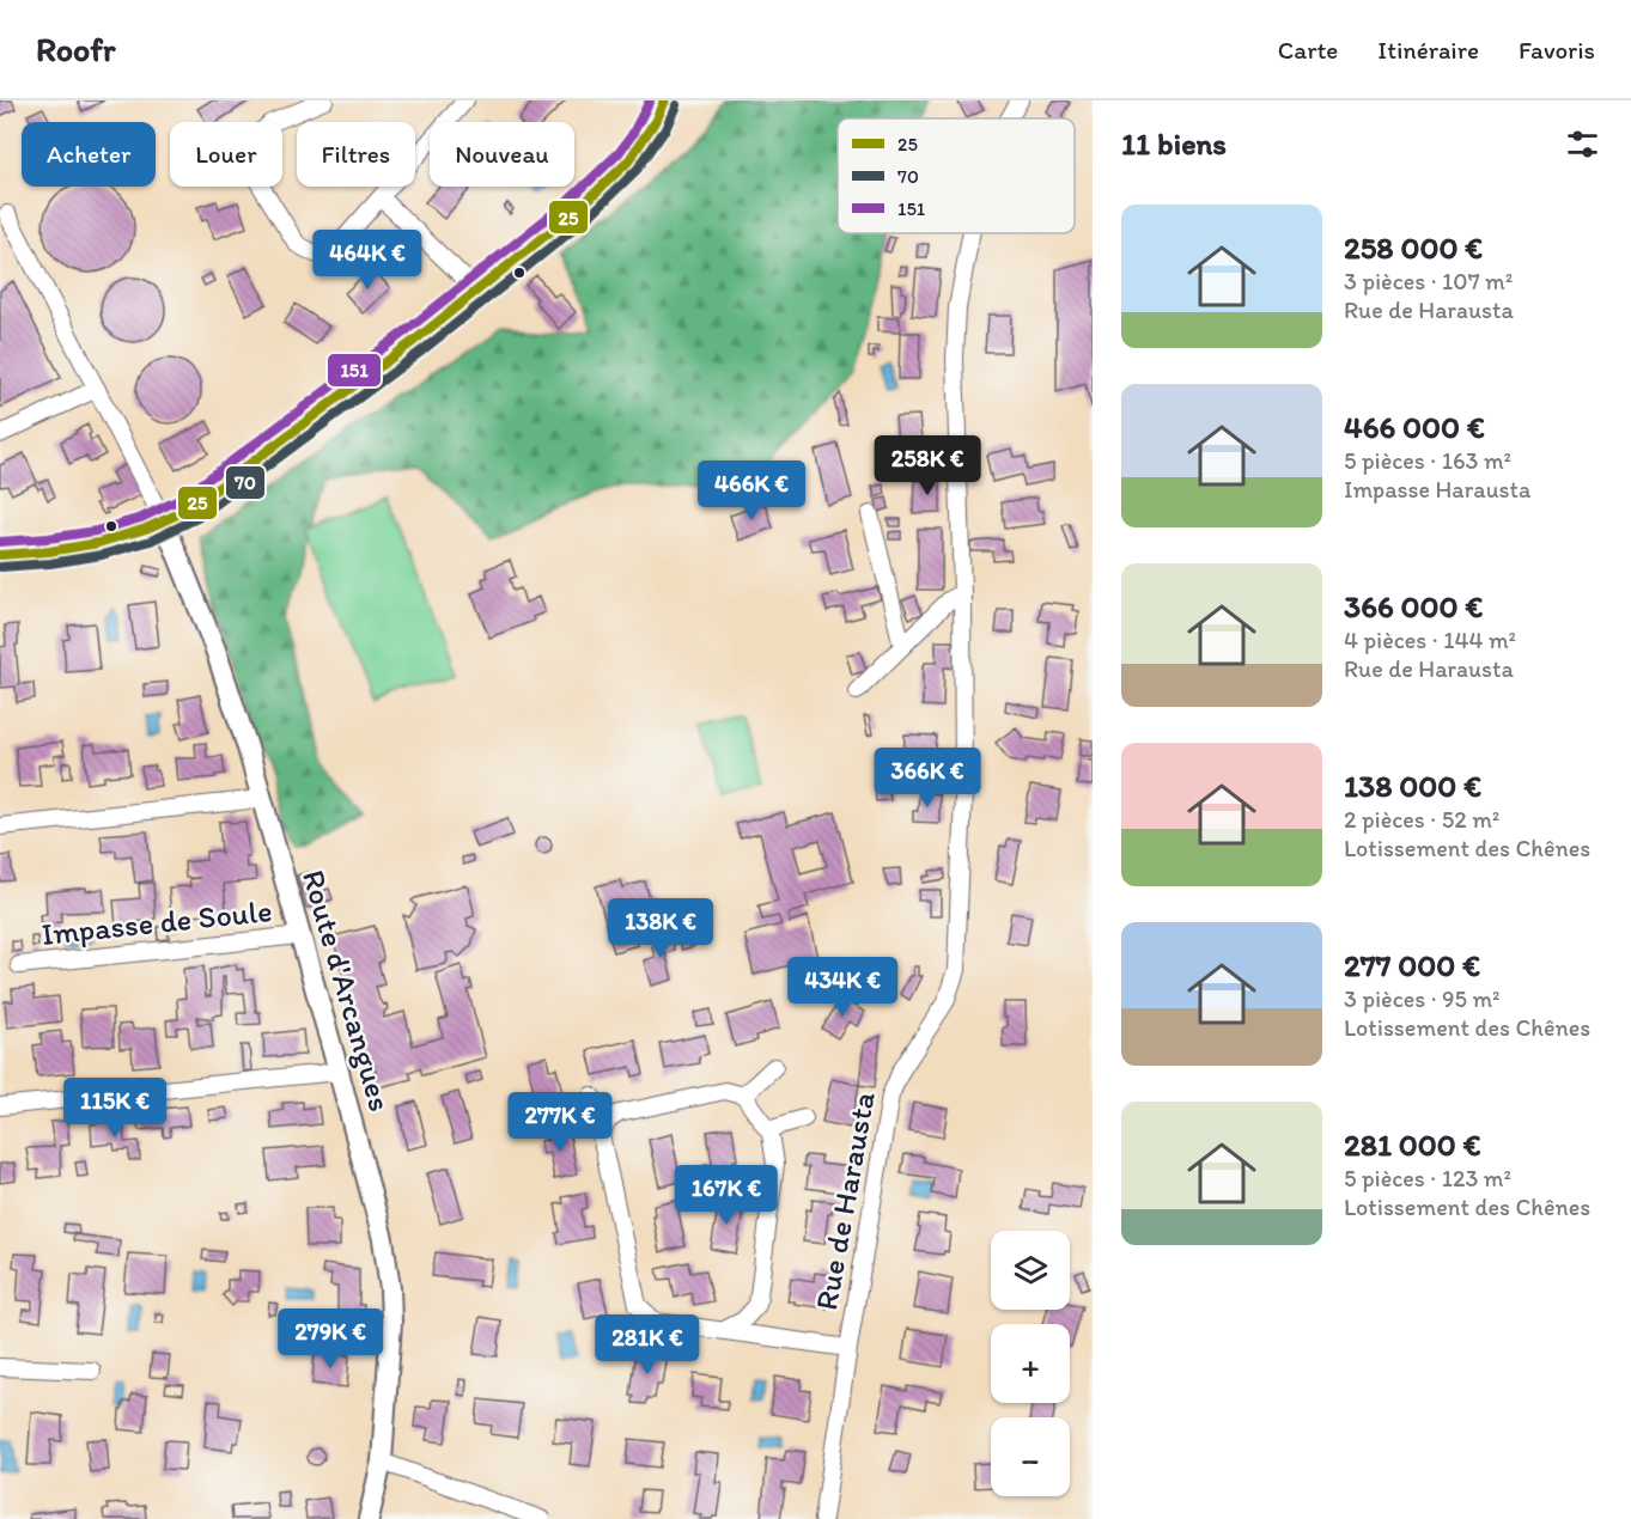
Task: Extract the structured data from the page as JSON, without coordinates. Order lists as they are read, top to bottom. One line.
{"streets":{"street":["Impasse de Soule","Route d'Arcangues","Rue de Harausta"]},"crossings":[["Impasse de Soule","Route d'Arcangues"]],"lines":["transit line 25","transit line 151","transit line 70"],"legend":["25","70","151"],"page":{"header":"Roofr","nav":["Carte","Itinéraire","Favoris"],"heading":"11 biens","chip":["Acheter","Louer","Filtres","Nouveau"],"list":[{"name":"258 000 €","note":"3 pièces · 107 m² · Rue de Harausta"},{"name":"466 000 €","note":"5 pièces · 163 m² · Impasse Harausta"},{"name":"366 000 €","note":"4 pièces · 144 m² · Rue de Harausta"},{"name":"138 000 €","note":"2 pièces · 52 m² · Lotissement des Chênes"},{"name":"277 000 €","note":"3 pièces · 95 m² · Lotissement des Chênes"},{"name":"281 000 €","note":"5 pièces · 123 m² · Lotissement des Chênes"}],"price":["464K €","258K €","466K €","366K €","138K €","434K €","115K €","277K €","167K €","279K €","281K €"],"map_buttons":["+","−"]}}
